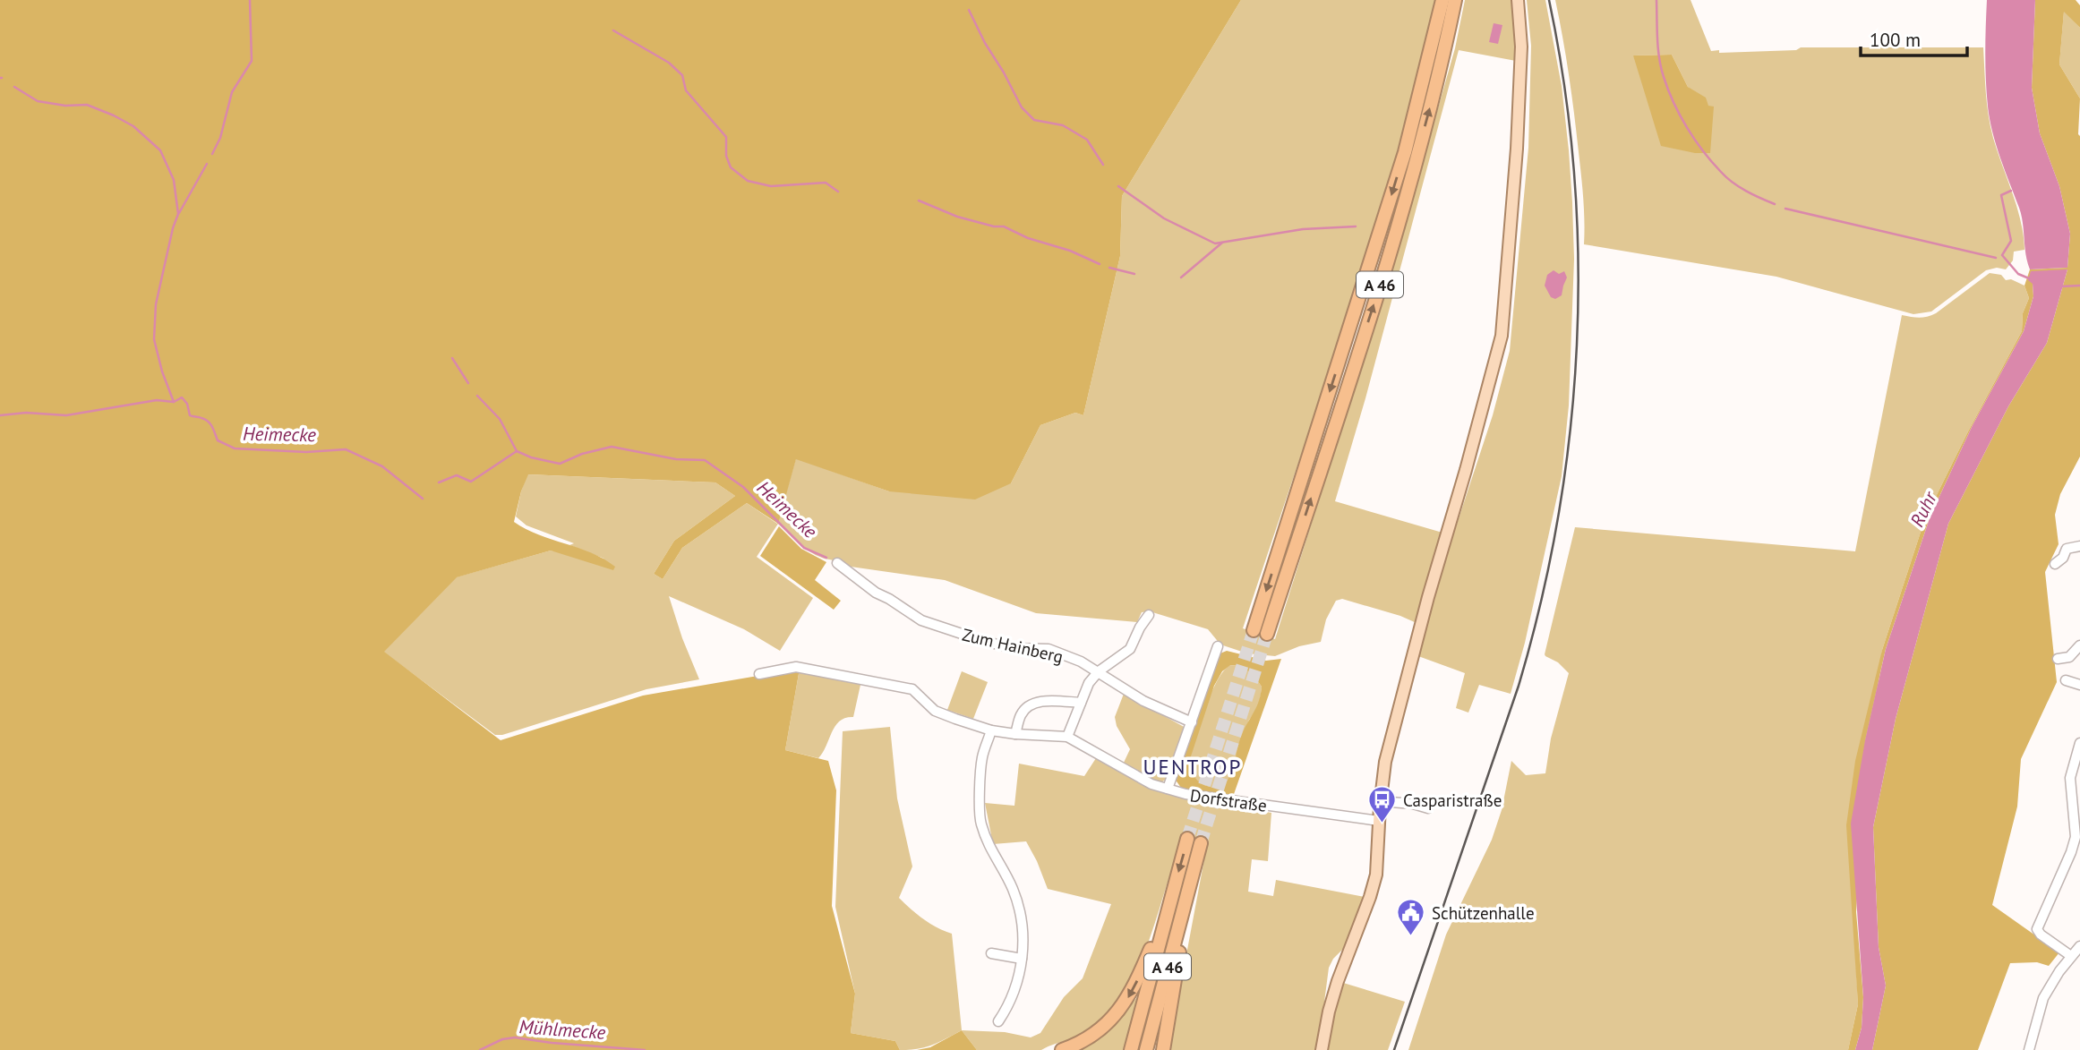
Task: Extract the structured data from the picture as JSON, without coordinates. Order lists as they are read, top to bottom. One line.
{"streets":{"highway":["A 46"],"street":["Zum Hainberg","Dorfstraße"]},"districts":["UENTROP"],"water":["Heimecke","Ruhr","Mühlmecke"],"places":{"bus stop":["Casparistraße"],"public building":["Schützenhalle"]},"scale_bar":"100 m"}
